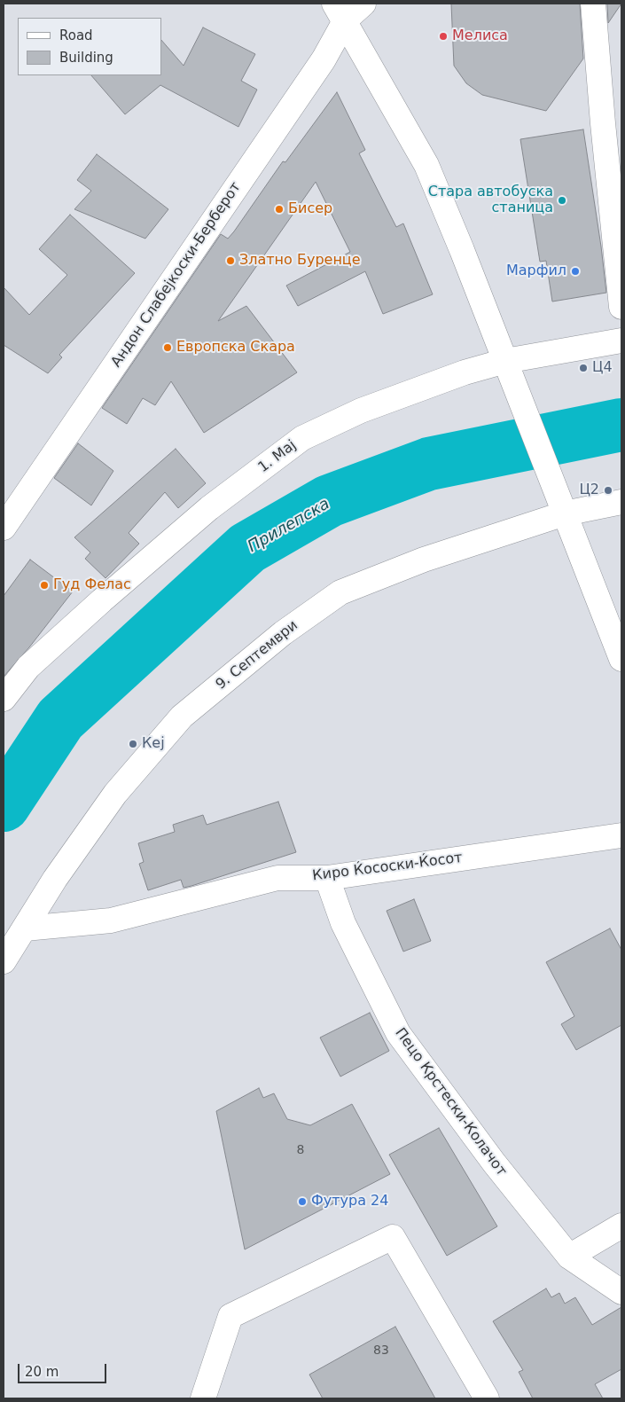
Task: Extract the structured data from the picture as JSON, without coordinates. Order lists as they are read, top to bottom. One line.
{"streets":{"street":["Андон Слабејкоски-Берберот","1. Мај","9. Септември","Киро Ќососки-Ќосот","Пецо Крстески-Колачот"]},"crossings":[["9. Септември","Киро Ќососки-Ќосот"],["Киро Ќососки-Ќосот","Пецо Крстески-Колачот"]],"water":["Прилепска"],"places":["Мелиса","Стара автобуска станица","Бисер","Златно Буренце","Марфил","Европска Скара","Ц4","Ц2","Гуд Фелас","Кеј","Футура 24"],"house_numbers":["8","83"],"legend":["Road","Building"],"scale_bar":"20 m"}
